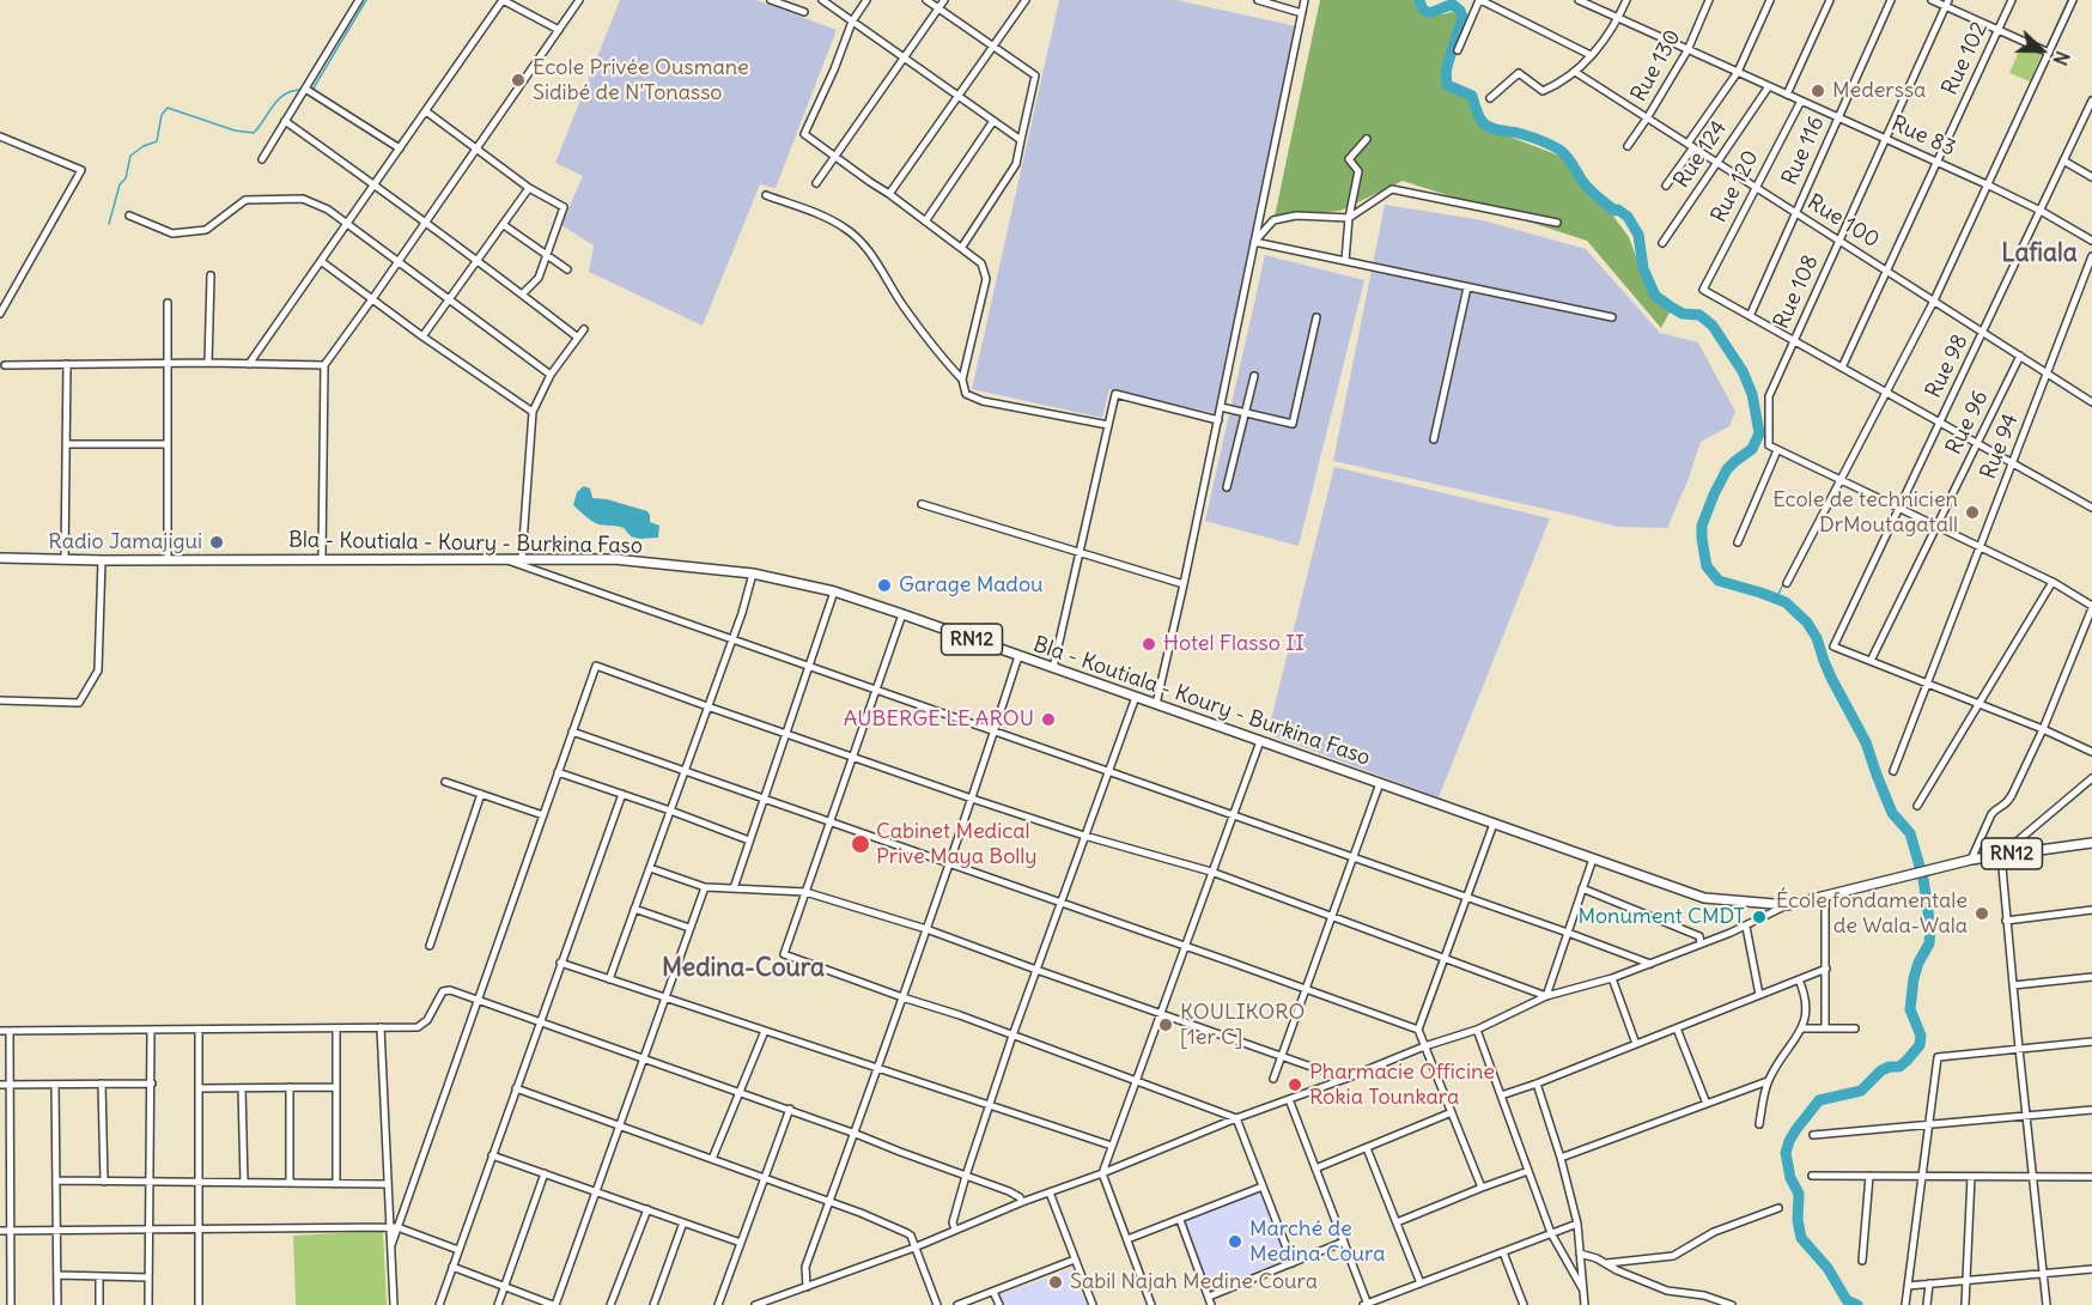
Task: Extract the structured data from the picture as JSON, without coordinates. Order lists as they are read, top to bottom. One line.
{"streets":{"main road":["Bla - Koutiala - Koury - Burkina Faso","RN12"],"street":["Rue 102","Rue 130","Rue 83","Rue 116","Rue 124","Rue 120","Rue 100","Rue 108","Rue 98","Rue 96","Rue 94"]},"crossings":[["Rue 102","Rue 83"],["Rue 102","Rue 100"],["Rue 130","Rue 83"],["Rue 130","Rue 100"],["Rue 83","Rue 116"],["Rue 83","Rue 124"],["Rue 83","Rue 120"],["Rue 83","Rue 108"],["Rue 83","Rue 98"],["Rue 116","Rue 120"],["Rue 116","Rue 100"],["Rue 124","Rue 100"],["Rue 120","Rue 100"],["Rue 100","Rue 108"],["Rue 100","Rue 98"],["Rue 100","Rue 96"],["Rue 100","Rue 94"],["Rue 98","Rue 96"],["Bla - Koutiala - Koury - Burkina Faso","RN12"]],"districts":["Lafiala","Medina-Coura"],"places":["Ecole Privée Ousmane Sidibé de N'Tonasso","Mederssa","Ecole de technicien DrMoutagatall","Radio Jamajigui","Garage Madou","Hotel Flasso II","AUBERGE LE AROU","Cabinet Medical Prive Maya Bolly","École fondamentale de Wala-Wala","Monument CMDT","KOULIKORO [1er C]","Pharmacie Officine Rokia Tounkara","Marché de Medina Coura","Sabil Najah Medine Coura"],"north":"right"}
